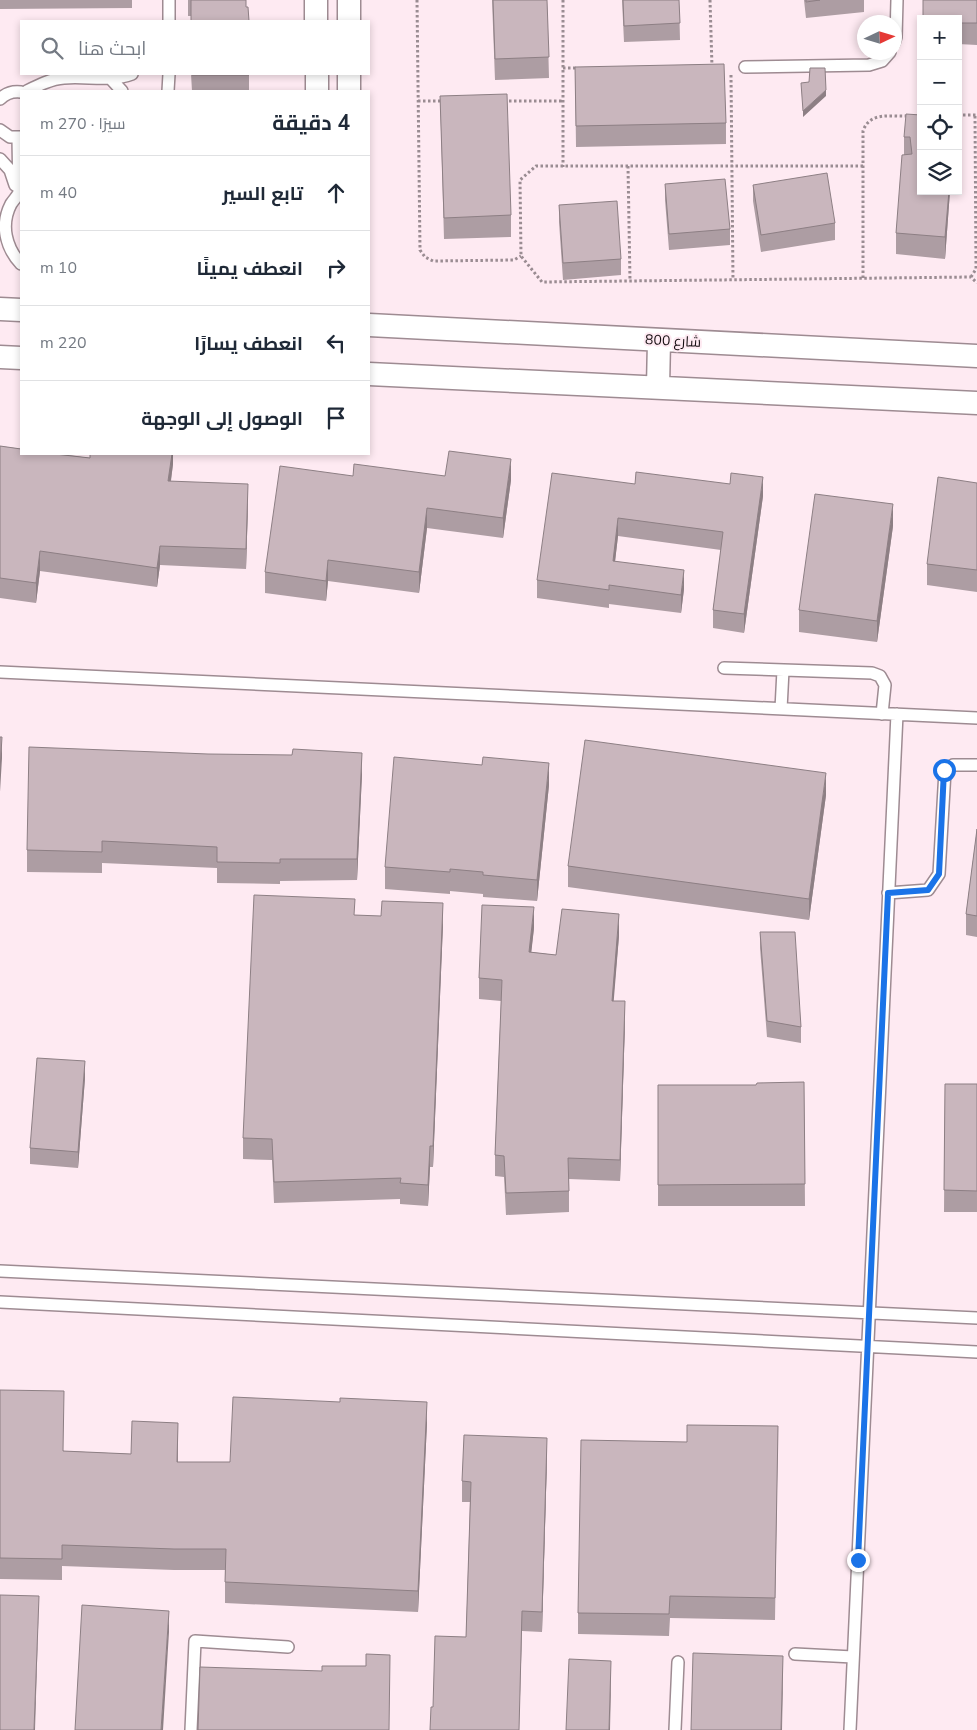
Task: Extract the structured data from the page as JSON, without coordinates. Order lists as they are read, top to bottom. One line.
{"streets":{"street":["شارع 800"]},"north":"right","page":{"map_buttons":["+","−"],"search":"ابحث هنا","heading":["4 دقيقة","سيرًا · 270 m"],"list":[["تابع السير","40 m"],["انعطف يمينًا","10 m"],["انعطف يسارًا","220 m"],"الوصول إلى الوجهة"]}}
